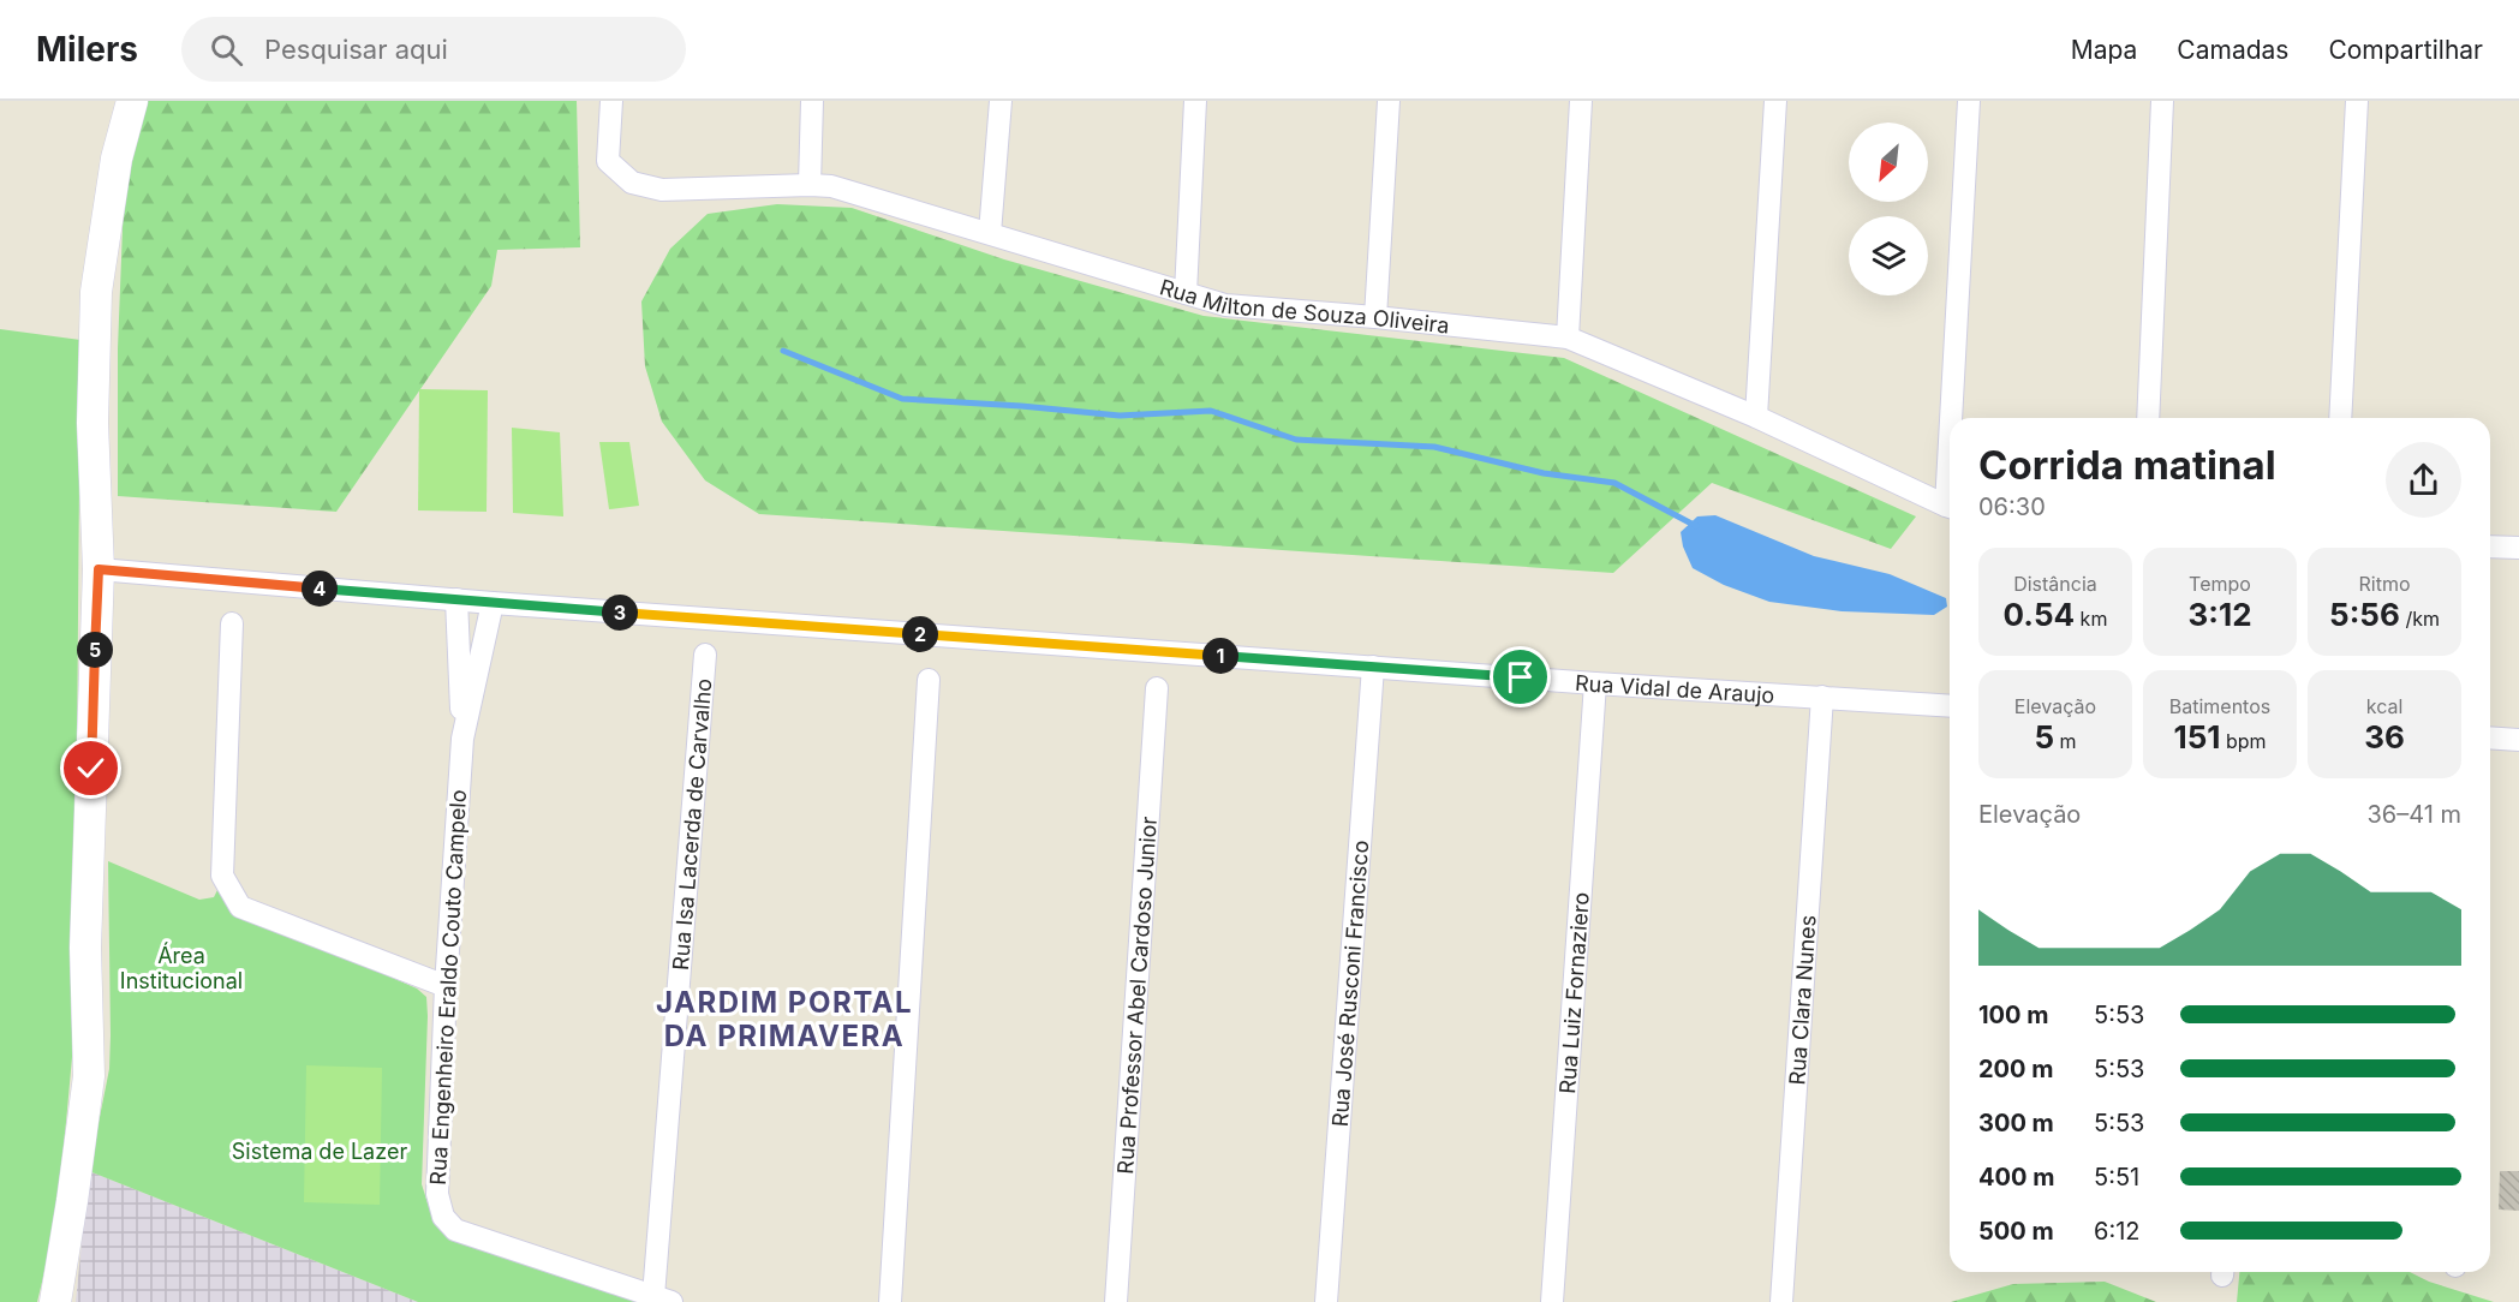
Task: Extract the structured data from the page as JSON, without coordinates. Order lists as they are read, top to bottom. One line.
{"streets":{"street":["Rua Milton de Souza Oliveira","Rua Vidal de Araujo","Rua Isa Lacerda de Carvalho","Rua José Rusconi Francisco","Rua Engenheiro Eraldo Couto Campelo","Rua Luiz Fornaziero","Rua Professor Abel Cardoso Junior","Rua Clara Nunes"]},"crossings":[["Rua Vidal de Araujo","Rua José Rusconi Francisco"],["Rua Vidal de Araujo","Rua Engenheiro Eraldo Couto Campelo"],["Rua Vidal de Araujo","Rua Luiz Fornaziero"],["Rua Vidal de Araujo","Rua Clara Nunes"],["Rua Isa Lacerda de Carvalho","Rua Engenheiro Eraldo Couto Campelo"]],"districts":["JARDIM PORTAL DA PRIMAVERA"],"parks":["Área Institucional","Sistema de Lazer"],"north":"bottom left","page":{"header":"Milers","search":"Pesquisar aqui","nav":["Mapa","Camadas","Compartilhar"],"heading":["Corrida matinal","06:30"],"stats":[["Distância","0.54 km"],["Tempo","3:12"],["Ritmo","5:56 /km"],["Elevação","5 m"],["Batimentos","151 bpm"],["kcal","36"]],"pins":["4","3","2","5","1"],"chart":["Elevação","36–41 m"],"list":[{"name":"100 m","note":"5:53"},{"name":"200 m","note":"5:53"},{"name":"300 m","note":"5:53"},{"name":"400 m","note":"5:51"},{"name":"500 m","note":"6:12"}]}}
